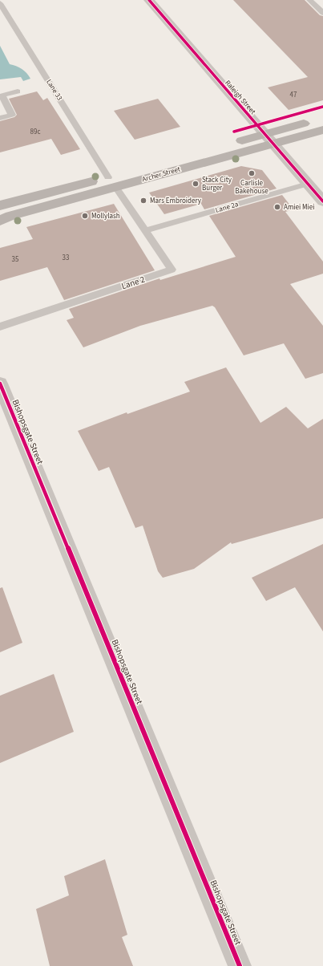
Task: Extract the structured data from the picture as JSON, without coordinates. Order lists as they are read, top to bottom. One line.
{"streets":{"main road":["Archer Street"],"street":["Raleigh Street","Bishopsgate Street"],"lane":["Lane 33","Lane 2a","Lane 2"]},"crossings":[["Lane 33","Archer Street"],["Lane 33","Lane 2"],["Raleigh Street","Archer Street"],["Raleigh Street","Lane 2a"],["Archer Street","Lane 2"],["Lane 2a","Lane 2"]],"places":["Carlisle Bakehouse","Stack City Burger","Mars Embroidery","Amiei Miei","Mollylash"],"house_numbers":["47","89c","33","35"]}
